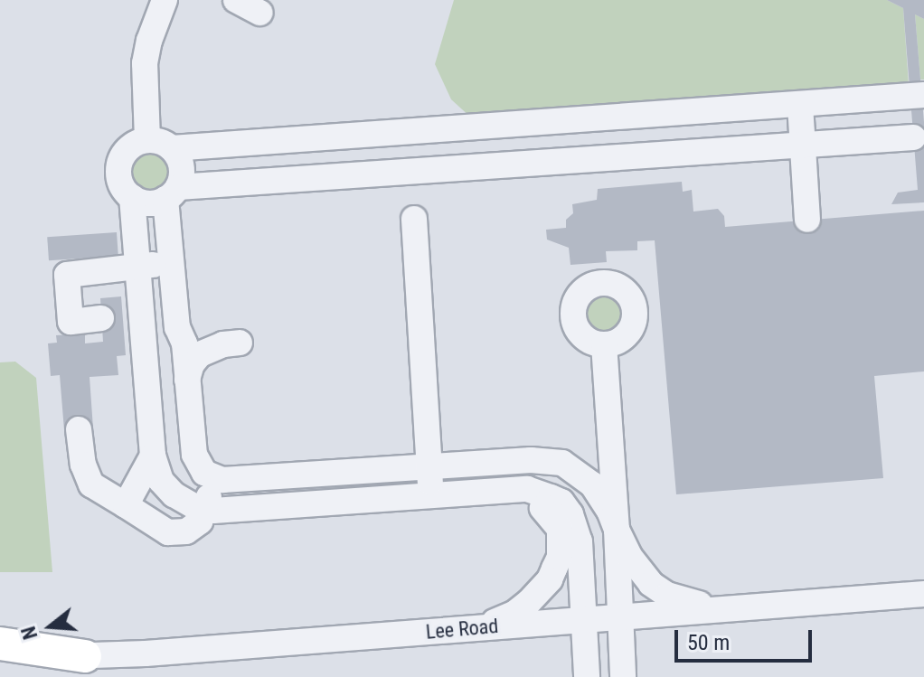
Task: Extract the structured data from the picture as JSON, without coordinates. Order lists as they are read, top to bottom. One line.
{"streets":{"street":["Lee Road"]},"scale_bar":"50 m","north":"left"}
